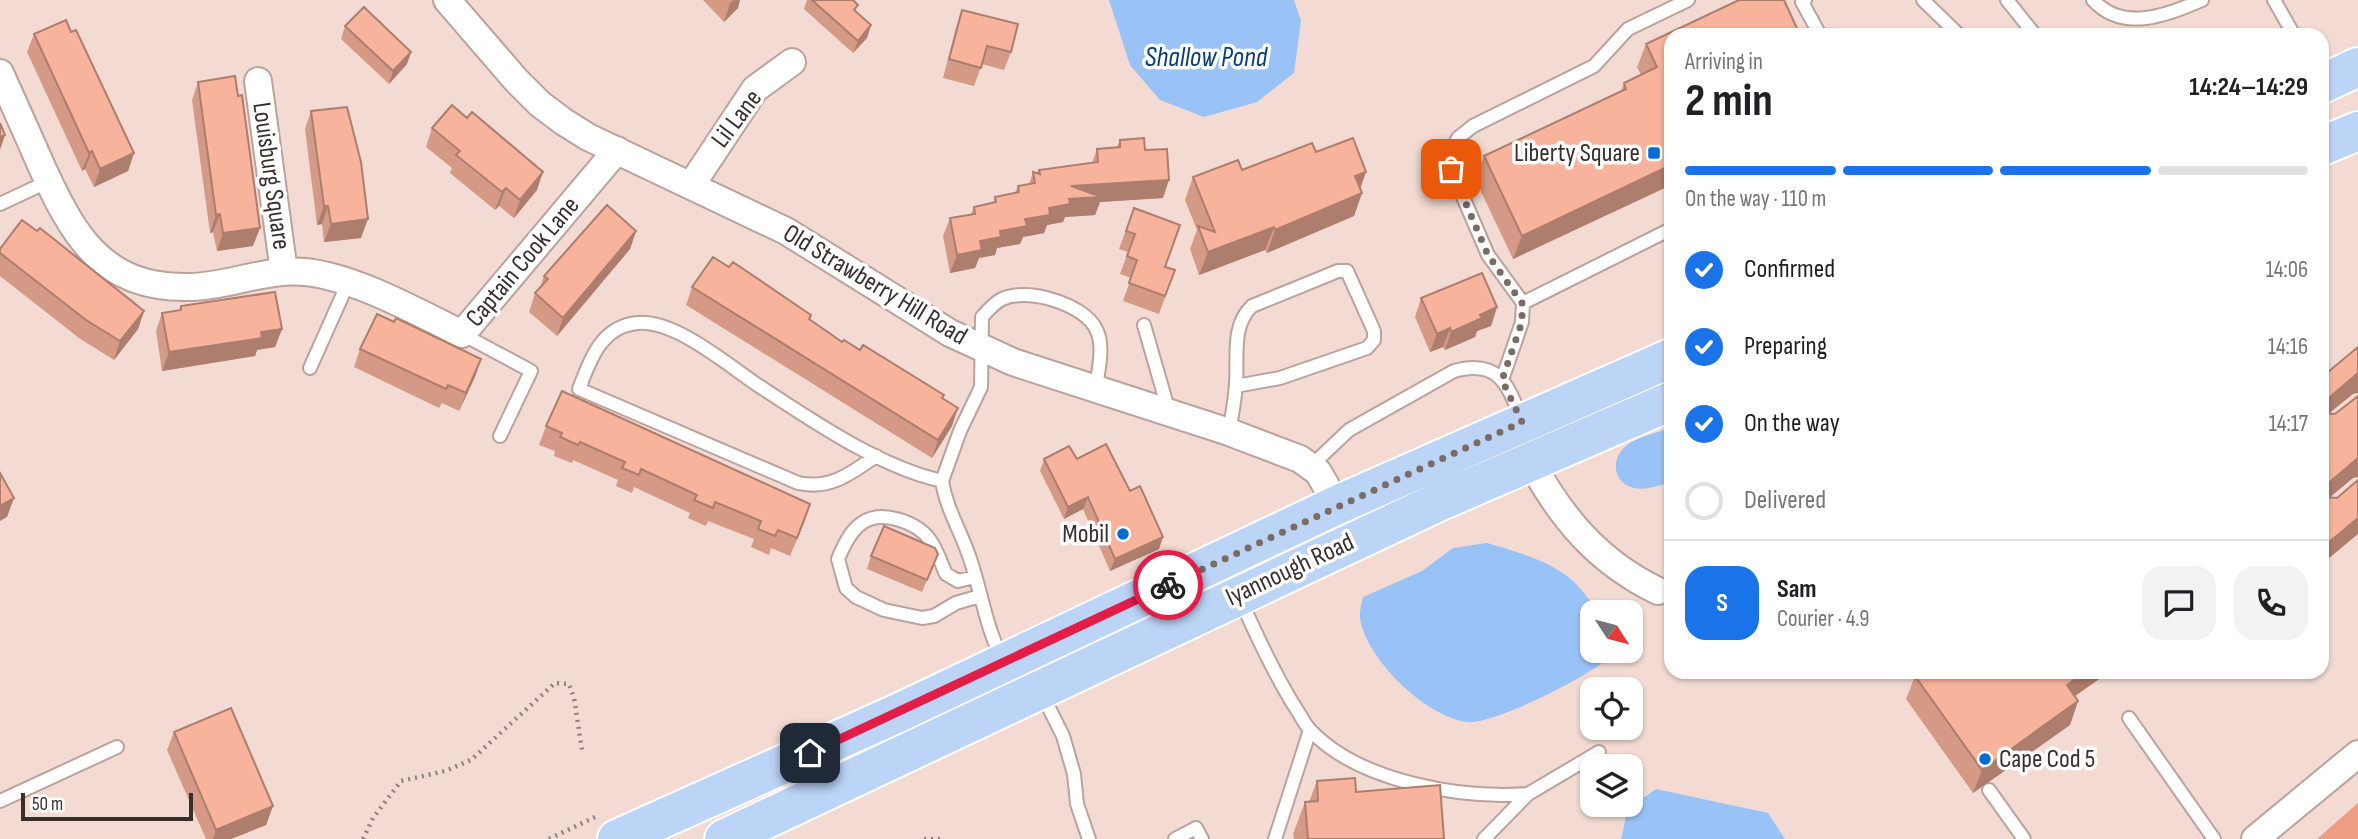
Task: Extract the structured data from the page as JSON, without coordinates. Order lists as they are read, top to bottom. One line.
{"streets":{"main road":["Iyannough Road"],"street":["Lil Lane","Louisburg Square","Captain Cook Lane","Old Strawberry Hill Road"]},"crossings":[["Lil Lane","Old Strawberry Hill Road"],["Louisburg Square","Captain Cook Lane"],["Captain Cook Lane","Old Strawberry Hill Road"],["Old Strawberry Hill Road","Iyannough Road"]],"water":["Shallow Pond"],"places":{"transit":["Liberty Square"],"other":["Mobil","Cape Cod 5"]},"scale_bar":"50 m","north":"bottom right","page":{"heading":["2 min","Arriving in","14:24–14:29"],"panel":["Sam","Courier · 4.9"],"bar":"On the way · 110 m","list":[["Confirmed","14:06"],["Preparing","14:16"],["On the way","14:17"],"Delivered"],"round":"S","scale":"50 m"}}
